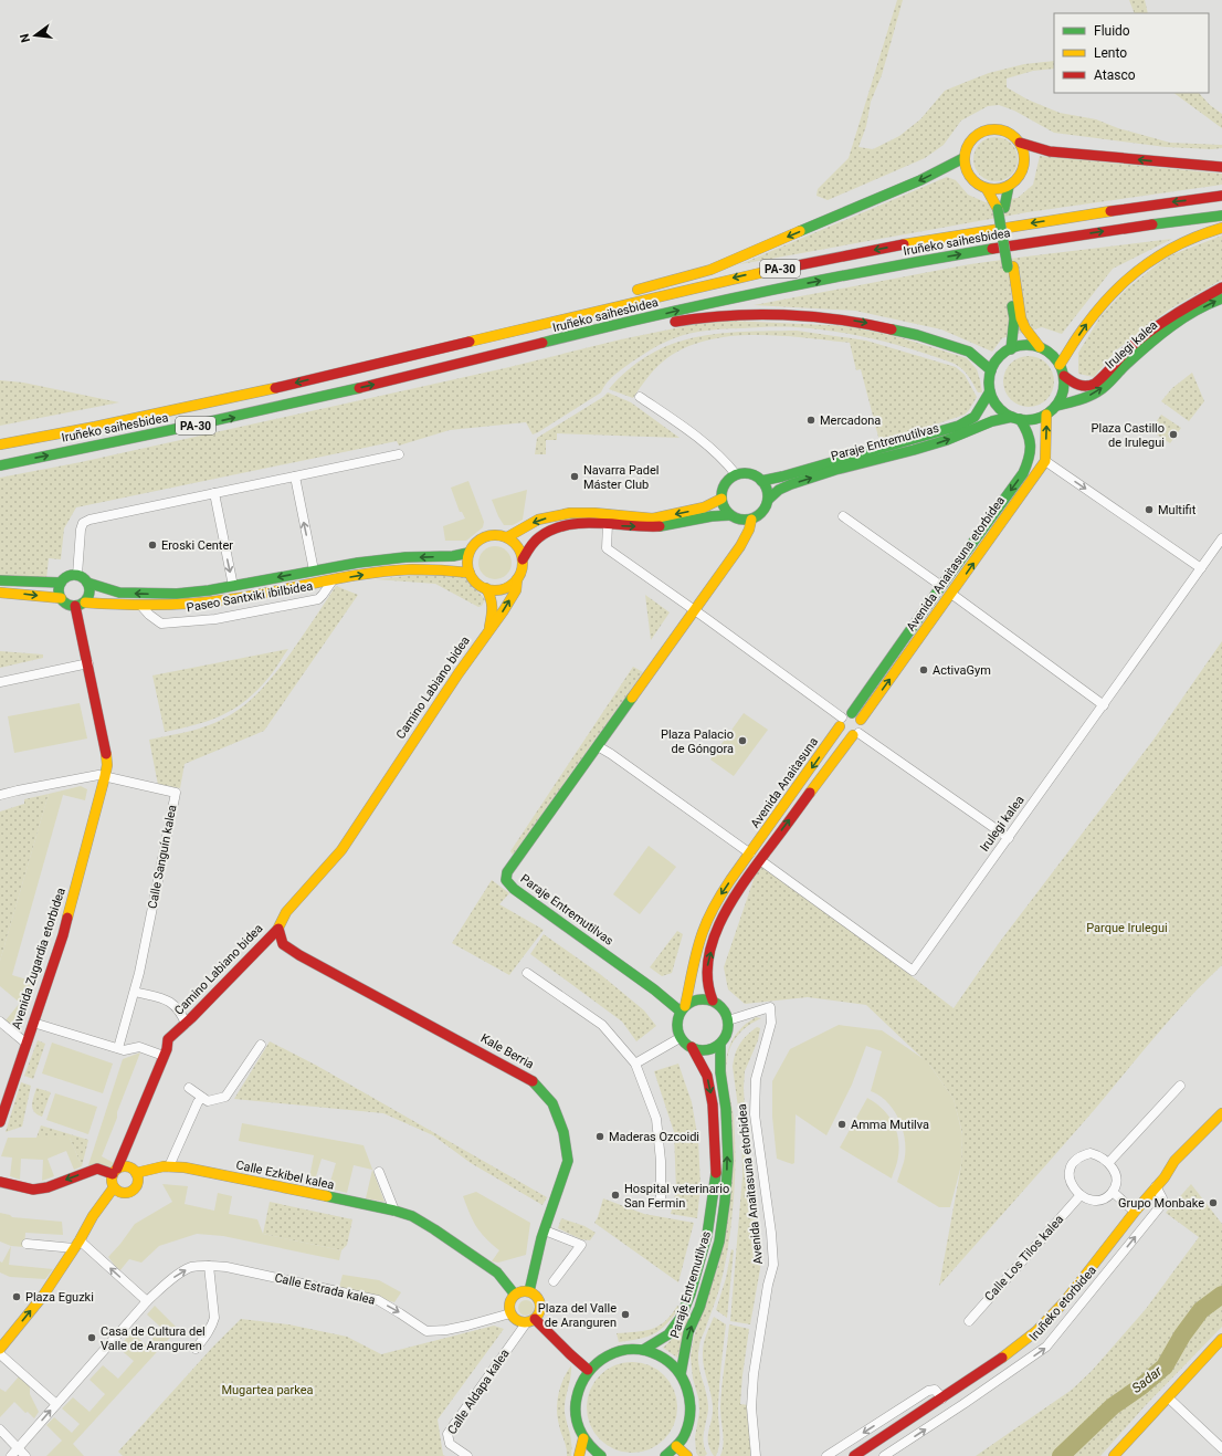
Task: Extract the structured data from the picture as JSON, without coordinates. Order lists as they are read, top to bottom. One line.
{"streets":{"main road":["Iruñeko saihesbidea","PA-30","Irulegi kalea","Paraje Entremutilvas","Avenida Anaitasuna etorbidea","Paseo Santxiki ibilbidea","Camino Labiano bidea","Avenida Anaitasuna","Avenida Zugardia etorbidea","Kale Berria","Calle Ezkibel kalea","Iruñeko etorbidea"],"street":["Calle Sanguín kalea","Calle Los Tilos kalea","Calle Estrada kalea","Calle Aldapa kalea"]},"crossings":[["Irulegi kalea","Paraje Entremutilvas"],["Irulegi kalea","Avenida Anaitasuna etorbidea"],["Irulegi kalea","Avenida Anaitasuna"],["Paraje Entremutilvas","Avenida Anaitasuna etorbidea"],["Avenida Anaitasuna etorbidea","Avenida Anaitasuna"],["Paseo Santxiki ibilbidea","Camino Labiano bidea"],["Camino Labiano bidea","Kale Berria"],["Camino Labiano bidea","Calle Ezkibel kalea"],["Calle Sanguín kalea","Avenida Zugardia etorbidea"],["Kale Berria","Calle Ezkibel kalea"],["Kale Berria","Calle Estrada kalea"],["Kale Berria","Calle Aldapa kalea"],["Calle Ezkibel kalea","Calle Estrada kalea"],["Calle Ezkibel kalea","Calle Aldapa kalea"],["Calle Estrada kalea","Calle Aldapa kalea"]],"one_way":["Calle Estrada kalea"],"water":["Sadar"],"parks":["Parque Irulegui","Mugartea parkea"],"places":["Mercadona","Plaza Castillo de Irulegui","Navarra Padel Máster Club","Multifit","Eroski Center","ActivaGym","Plaza Palacio de Góngora","Amma Mutilva","Maderas Ozcoidi","Hospital veterinario San Fermin","Grupo Monbake","Plaza Eguzki","Plaza del Valle de Aranguren","Casa de Cultura del Valle de Aranguren"],"legend":["Fluido","Lento","Atasco"],"north":"left"}
